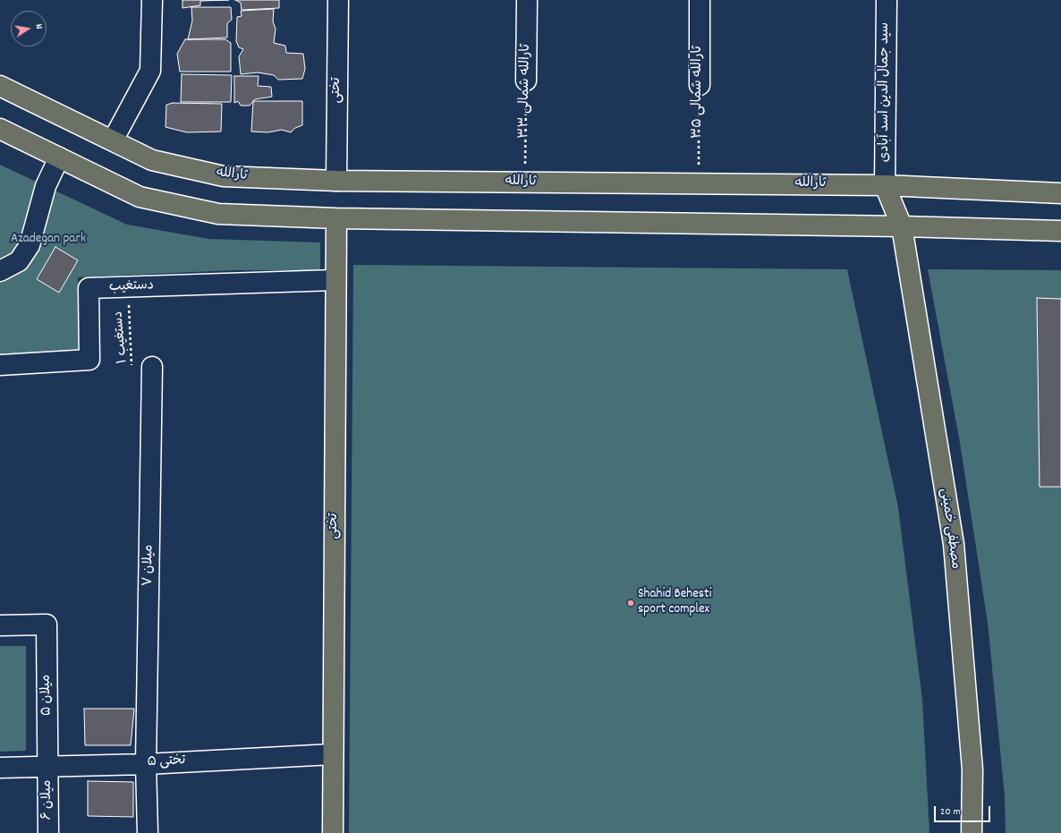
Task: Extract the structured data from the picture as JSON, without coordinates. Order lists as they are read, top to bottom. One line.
{"streets":{"main road":["تختی","ثارالله","مصطفی خمینی"],"street":["ثارالله شمالی ۳۳","ثارالله شمالی ۳۵","سید جمال الدین اسد آبادی","دستغیب","میلان ۷","میلان ۵","تختی ۵","میلان ۶"],"path":["دستغیب ۱"]},"crossings":[["تختی","ثارالله"],["تختی","دستغیب"],["تختی","تختی ۵"],["ثارالله شمالی ۳۳","ثارالله"],["ثارالله شمالی ۳۵","ثارالله"],["سید جمال الدین اسد آبادی","ثارالله"],["سید جمال الدین اسد آبادی","مصطفی خمینی"],["ثارالله","مصطفی خمینی"],["دستغیب","دستغیب ۱"],["دستغیب ۱","میلان ۷"],["میلان ۷","تختی ۵"],["میلان ۵","تختی ۵"],["میلان ۵","میلان ۶"],["تختی ۵","میلان ۶"]],"parks":["Azadegan park"],"places":["Shahid Behesti sport complex"],"scale_bar":"20 m","north":"right"}
